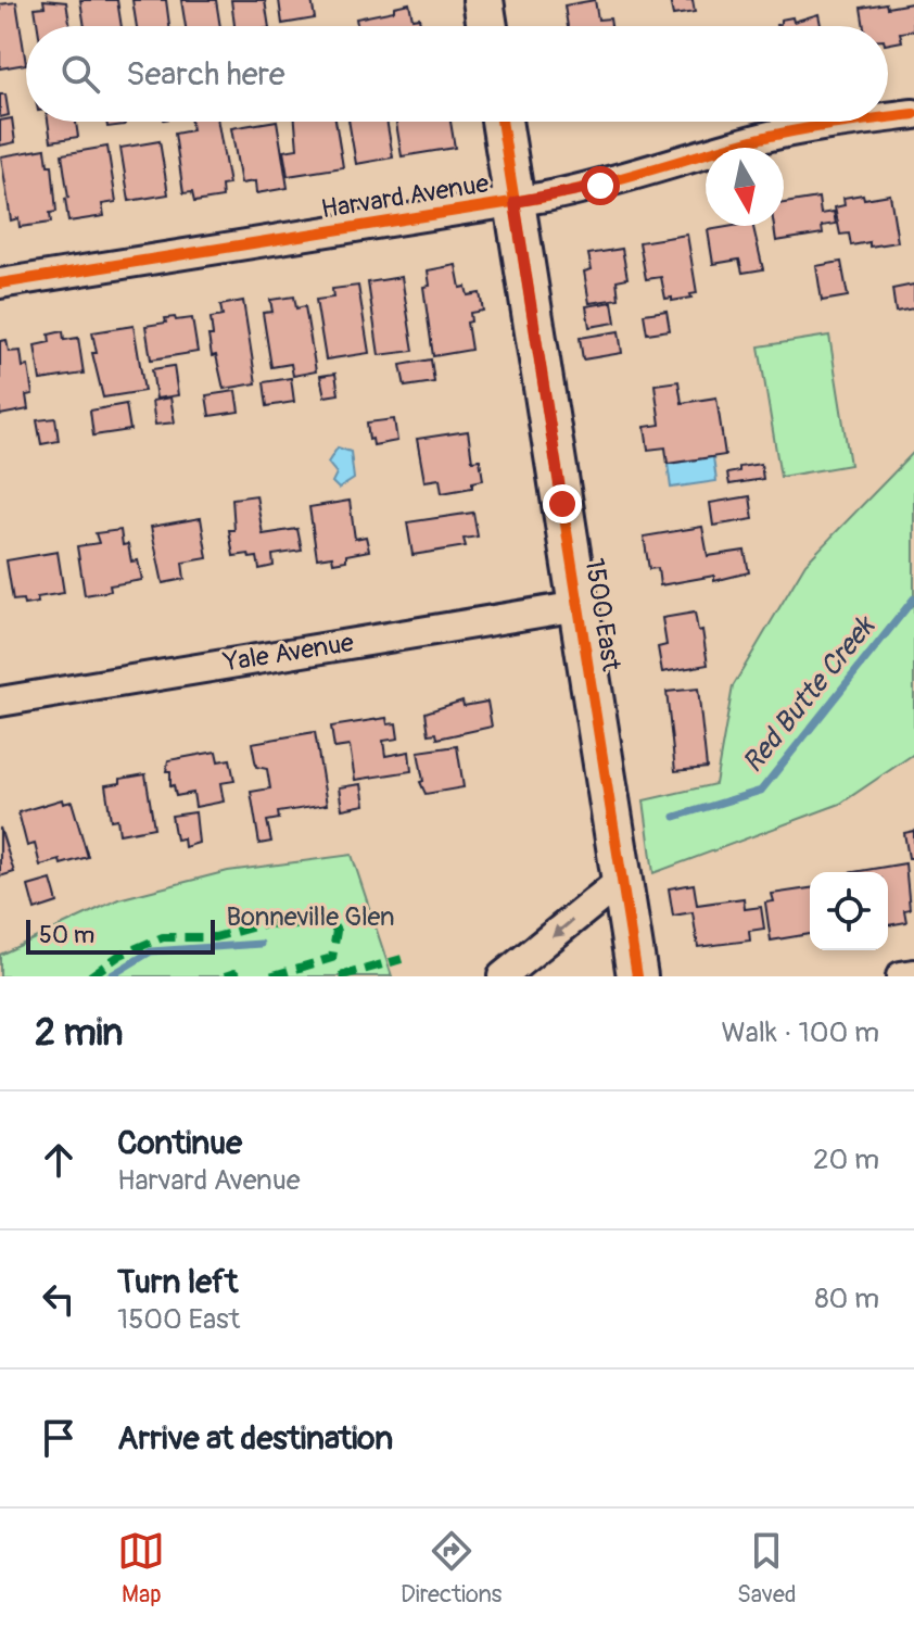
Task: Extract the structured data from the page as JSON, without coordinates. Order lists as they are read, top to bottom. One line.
{"streets":{"street":["Harvard Avenue","1500 East","Yale Avenue"]},"crossings":[["Harvard Avenue","1500 East"],["1500 East","Yale Avenue"]],"water":["Red Butte Creek"],"parks":["Bonneville Glen"],"scale_bar":"50 m","north":"bottom","page":{"search":"Search here","scale":"50 m","heading":["2 min","Walk · 100 m"],"list":[["Continue","Harvard Avenue","20 m"],["Turn left","1500 East","80 m"],"Arrive at destination"],"nav":["Map","Directions","Saved"]}}
